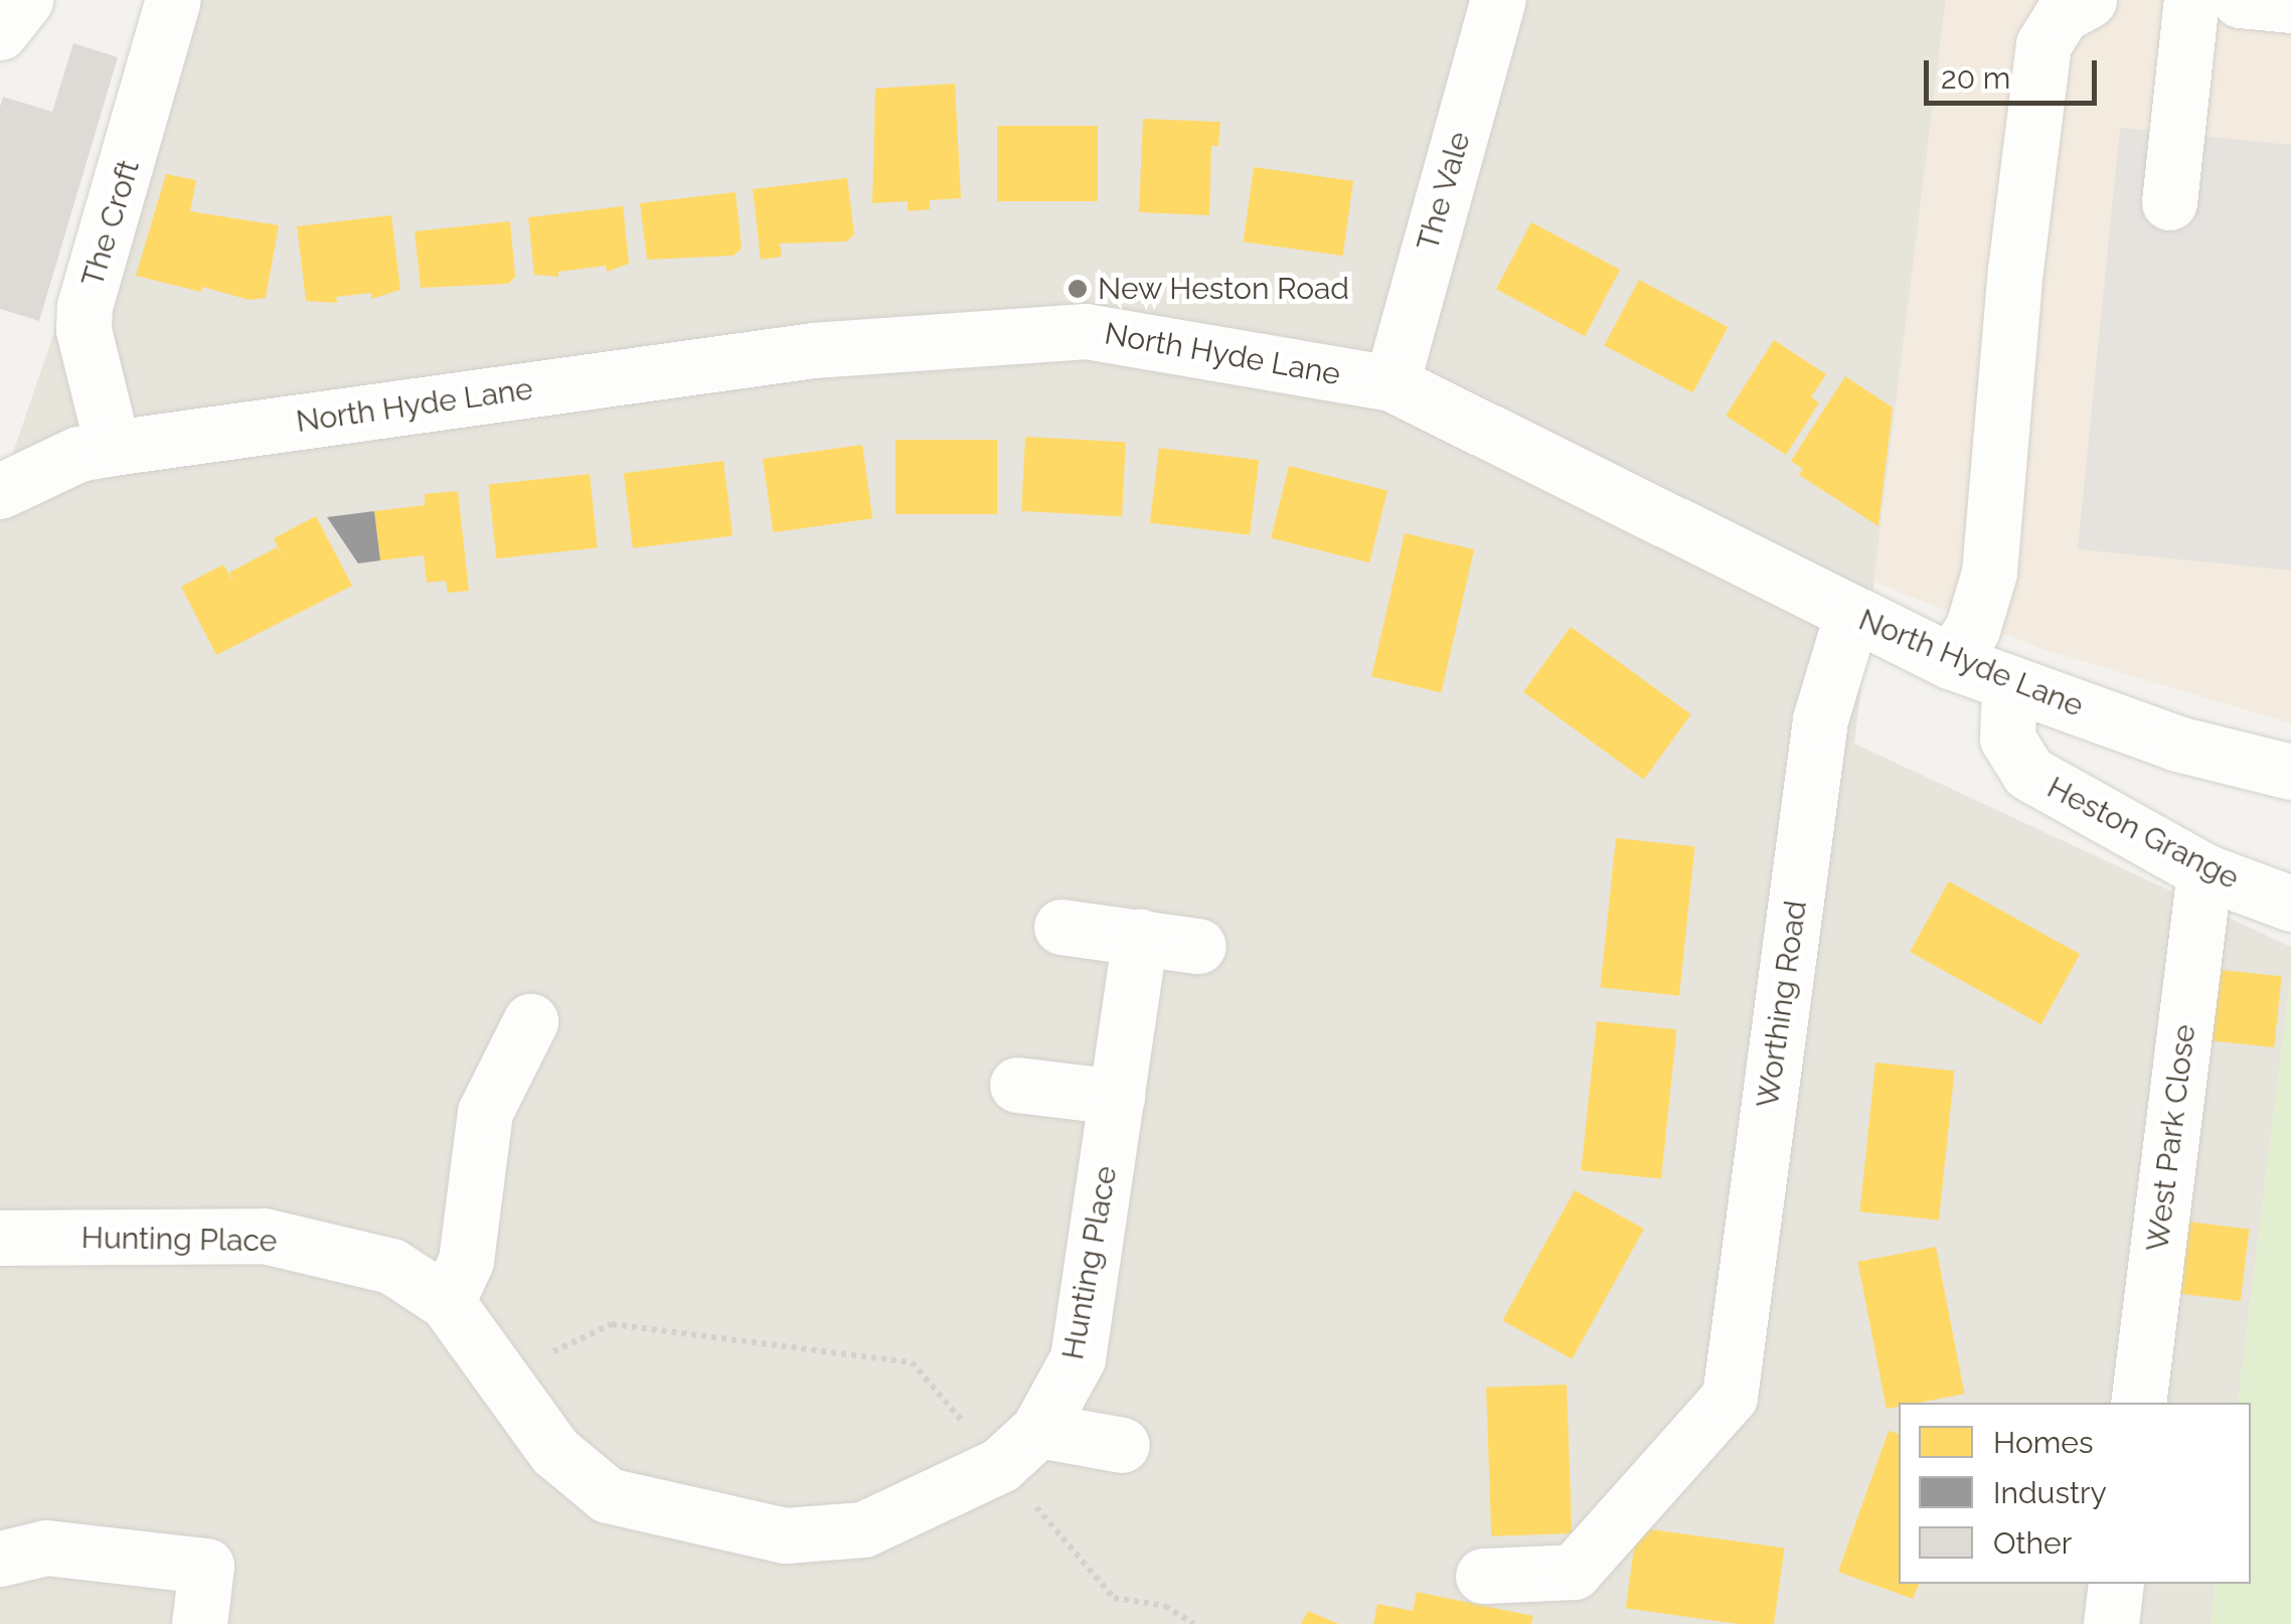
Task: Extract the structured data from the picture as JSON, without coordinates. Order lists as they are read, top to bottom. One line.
{"streets":{"street":["The Vale","The Croft","North Hyde Lane","Heston Grange","Worthing Road","West Park Close","Hunting Place"]},"crossings":[["The Vale","North Hyde Lane"],["The Croft","North Hyde Lane"],["North Hyde Lane","Heston Grange"],["North Hyde Lane","Worthing Road"],["Heston Grange","West Park Close"]],"places":["New Heston Road"],"legend":["Homes","Industry","Other"],"scale_bar":"20 m"}
